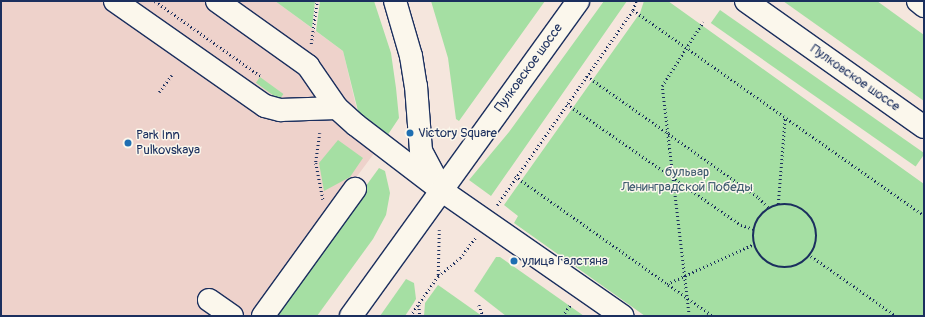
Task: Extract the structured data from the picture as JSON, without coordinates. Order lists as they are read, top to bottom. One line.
{"streets":{"street":["Пулковское шоссе"]},"parks":["бульвар Ленинградской Победы"],"places":["Victory Square","Park Inn Pulkovskaya","улица Галстяна"]}
